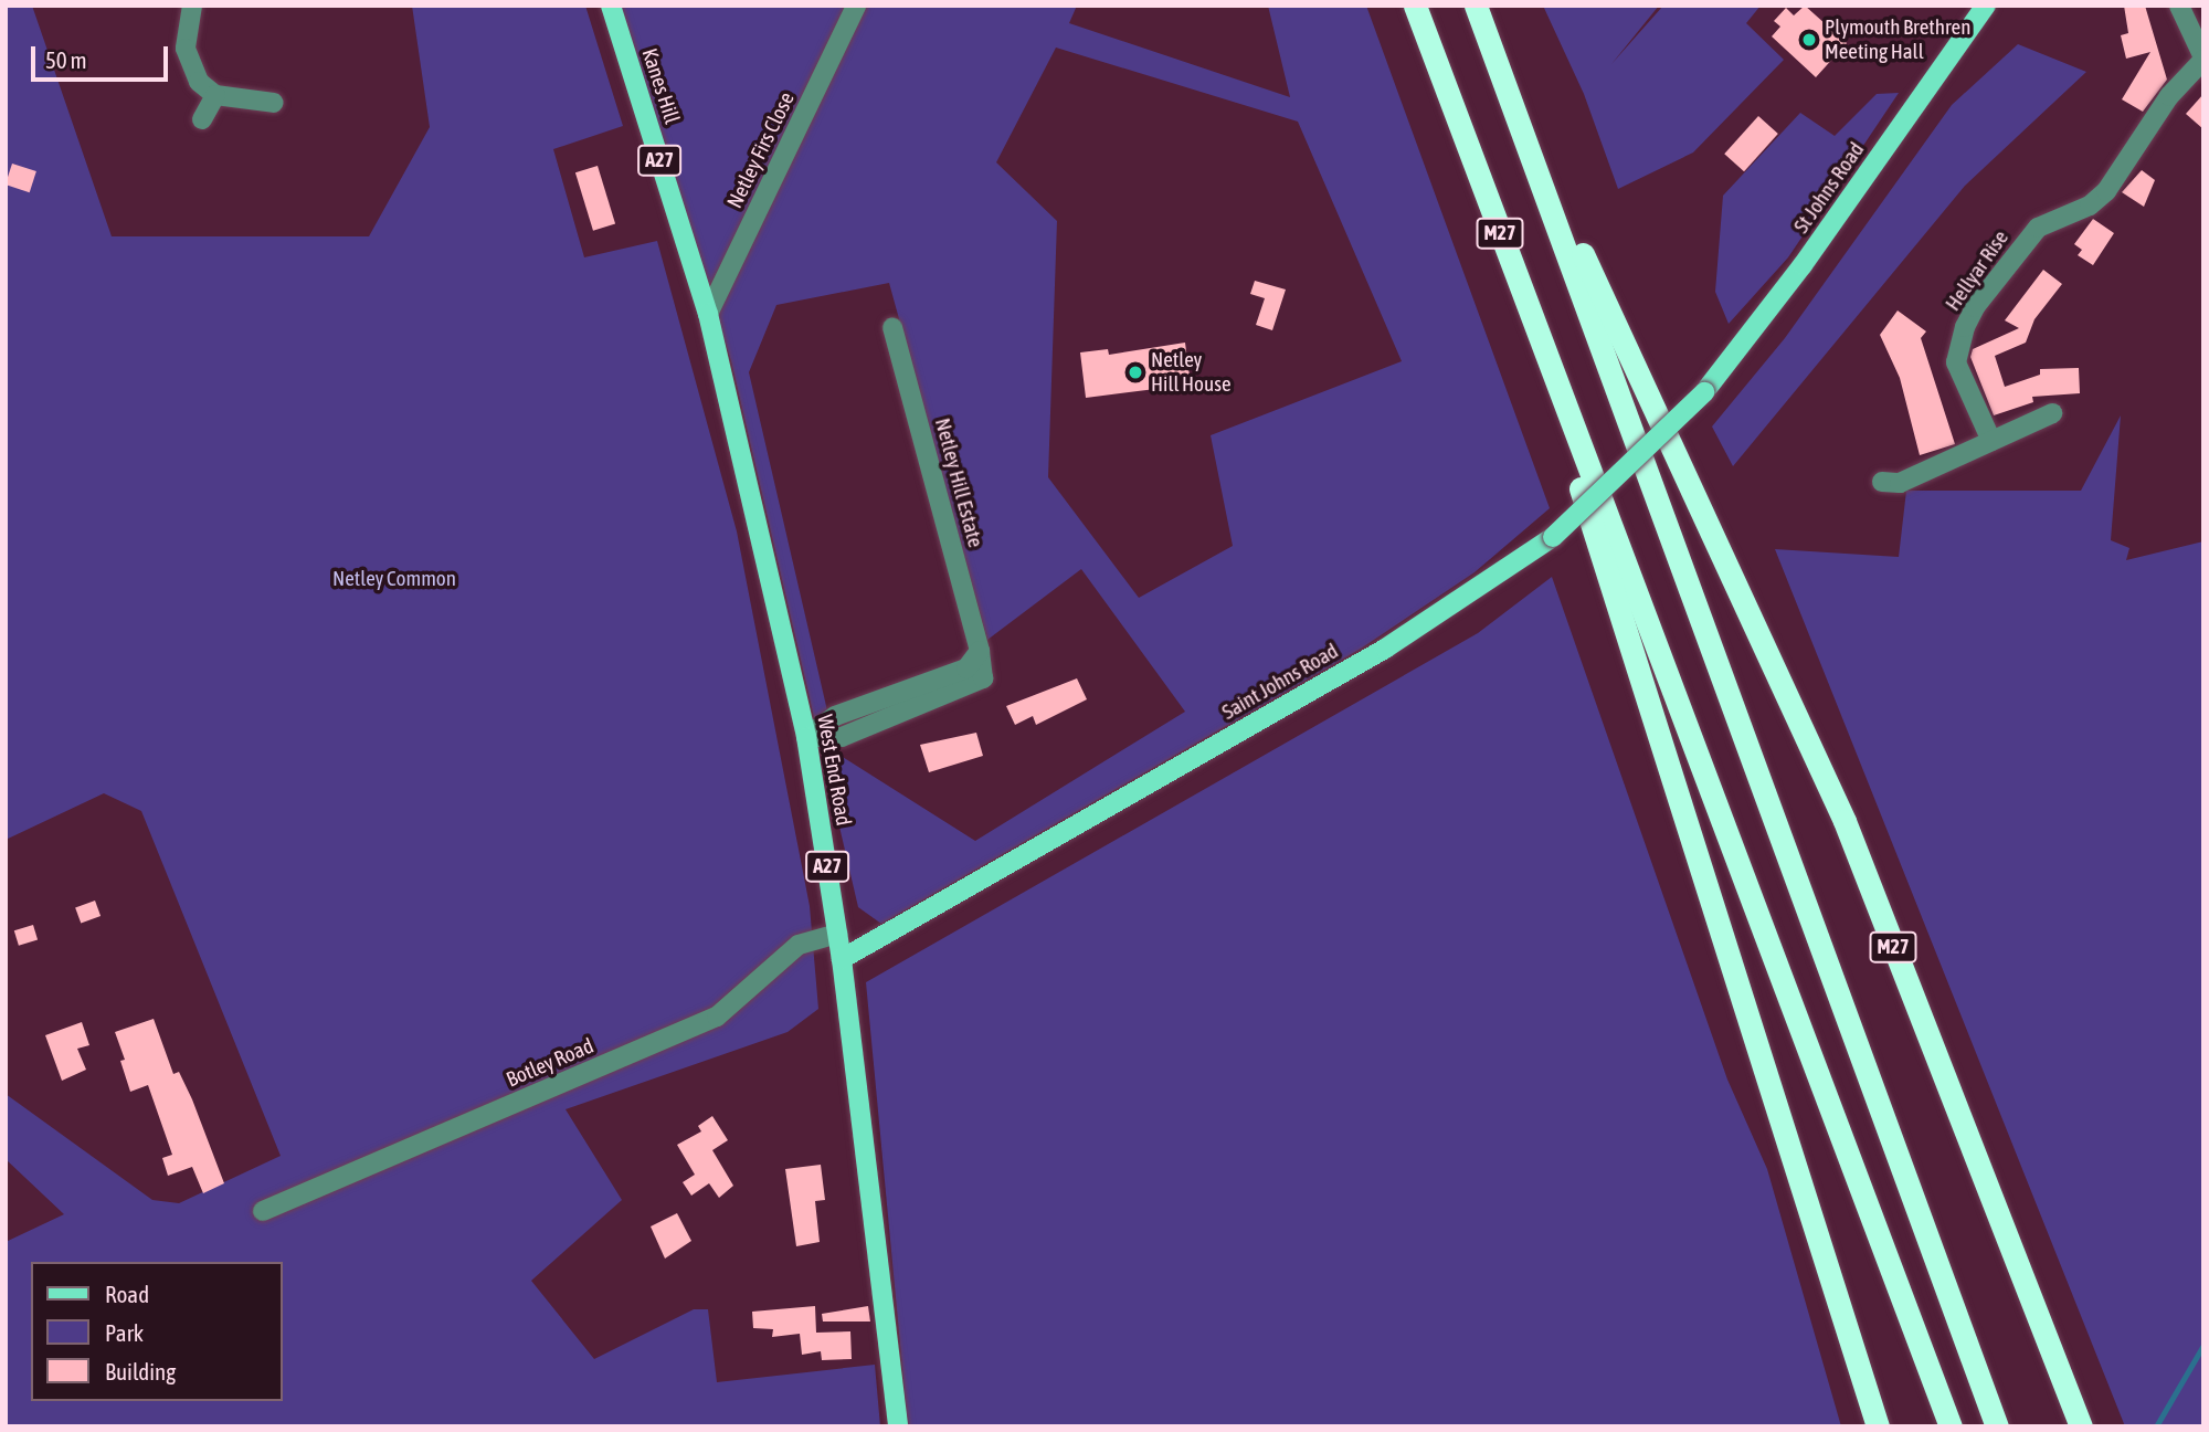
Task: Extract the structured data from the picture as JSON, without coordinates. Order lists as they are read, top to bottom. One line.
{"streets":{"highway":["M27"],"main road":["Kanes Hill","A27","St Johns Road","Saint Johns Road","West End Road"],"street":["Netley Firs Close","Hellyar Rise","Netley Hill Estate","Botley Road"]},"crossings":[["Kanes Hill","Netley Firs Close"],["Kanes Hill","West End Road"],["Netley Firs Close","West End Road"],["St Johns Road","Saint Johns Road"],["Netley Hill Estate","West End Road"],["Saint Johns Road","West End Road"],["West End Road","Botley Road"]],"parks":["Netley Common"],"places":["Plymouth Brethren Meeting Hall","Netley Hill House"],"legend":["Road","Park","Building"],"scale_bar":"50 m"}
